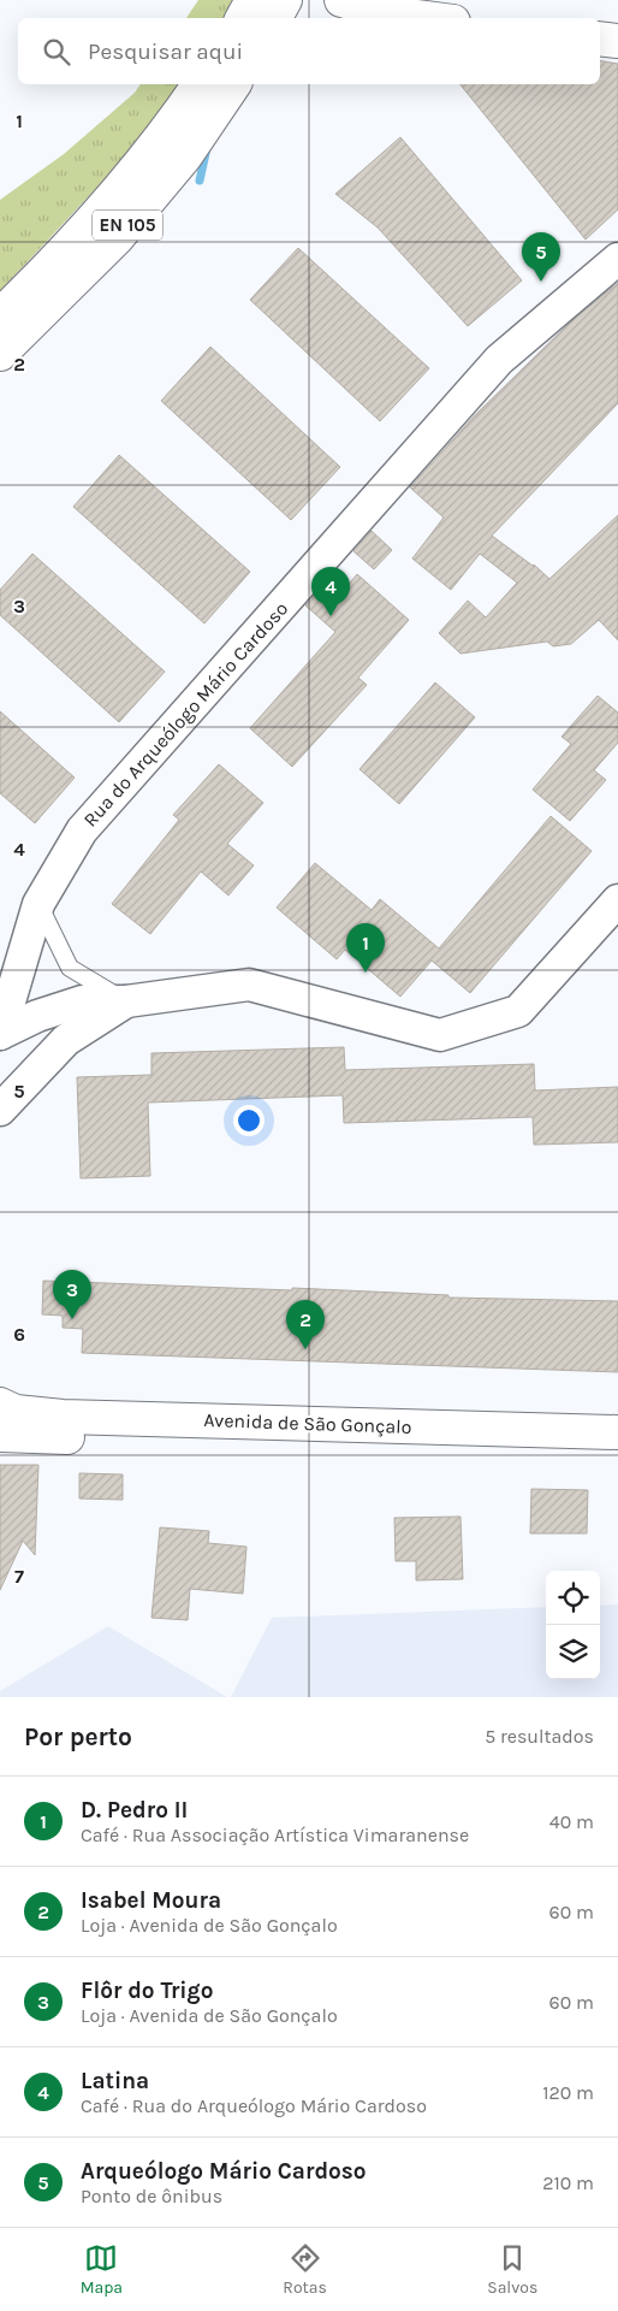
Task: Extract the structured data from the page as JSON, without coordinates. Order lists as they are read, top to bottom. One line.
{"streets":{"main road":["EN 105","Avenida de São Gonçalo"],"street":["Rua do Arqueólogo Mário Cardoso"]},"page":{"search":"Pesquisar aqui","pins":["5","4","1","3","2"],"heading":["Por perto","5 resultados"],"list":[{"mark":"1","name":"D. Pedro II","note":"Café · Rua Associação Artística Vimaranense","value":"40 m"},{"mark":"2","name":"Isabel Moura","note":"Loja · Avenida de São Gonçalo","value":"60 m"},{"mark":"3","name":"Flôr do Trigo","note":"Loja · Avenida de São Gonçalo","value":"60 m"},{"mark":"4","name":"Latina","note":"Café · Rua do Arqueólogo Mário Cardoso","value":"120 m"},{"mark":"5","name":"Arqueólogo Mário Cardoso","note":"Ponto de ônibus","value":"210 m"}],"nav":["Mapa","Rotas","Salvos"]},"grid":{"rows":["1","2","3","4","5","6","7"]}}
